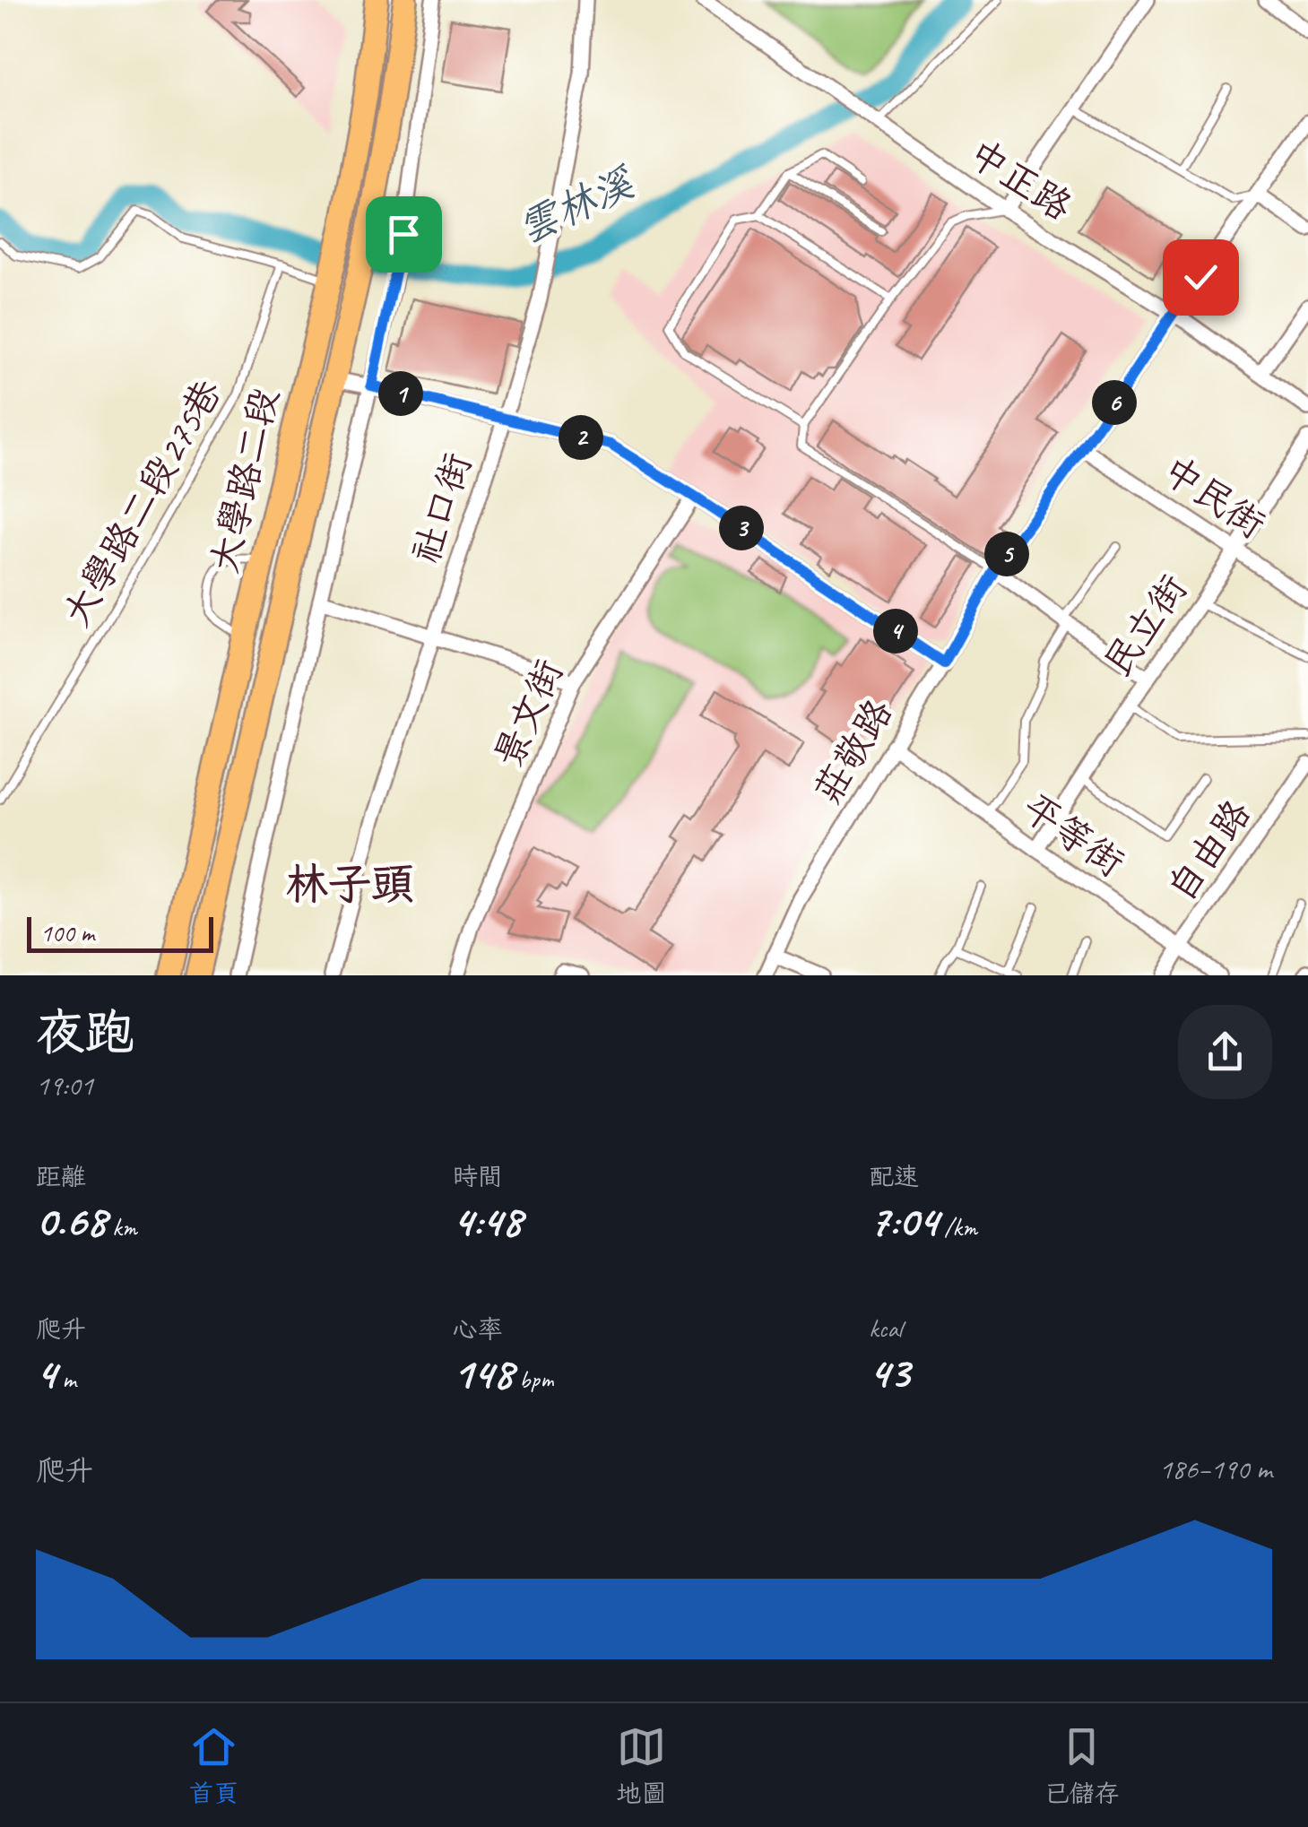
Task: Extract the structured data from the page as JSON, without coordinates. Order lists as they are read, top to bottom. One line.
{"streets":{"main road":["大學路二段"],"street":["中正路","中民街","社口街","民立街","景文街","莊敬路","平等街","自由路"],"lane":["大學路二段275巷"]},"crossings":[["中正路","莊敬路"],["中民街","民立街"],["中民街","莊敬路"],["民立街","平等街"],["莊敬路","平等街"],["平等街","自由路"]],"districts":["林子頭"],"water":["雲林溪"],"scale_bar":"100 m","page":{"pins":["1","6","2","3","5","4"],"scale":"100 m","heading":["夜跑","19:01"],"stats":[["距離","0.68 km"],["時間","4:48"],["配速","7:04 /km"],["爬升","4 m"],["心率","148 bpm"],["kcal","43"]],"chart":["爬升","186–190 m"],"tabs":["首頁","地圖","已儲存"]}}
